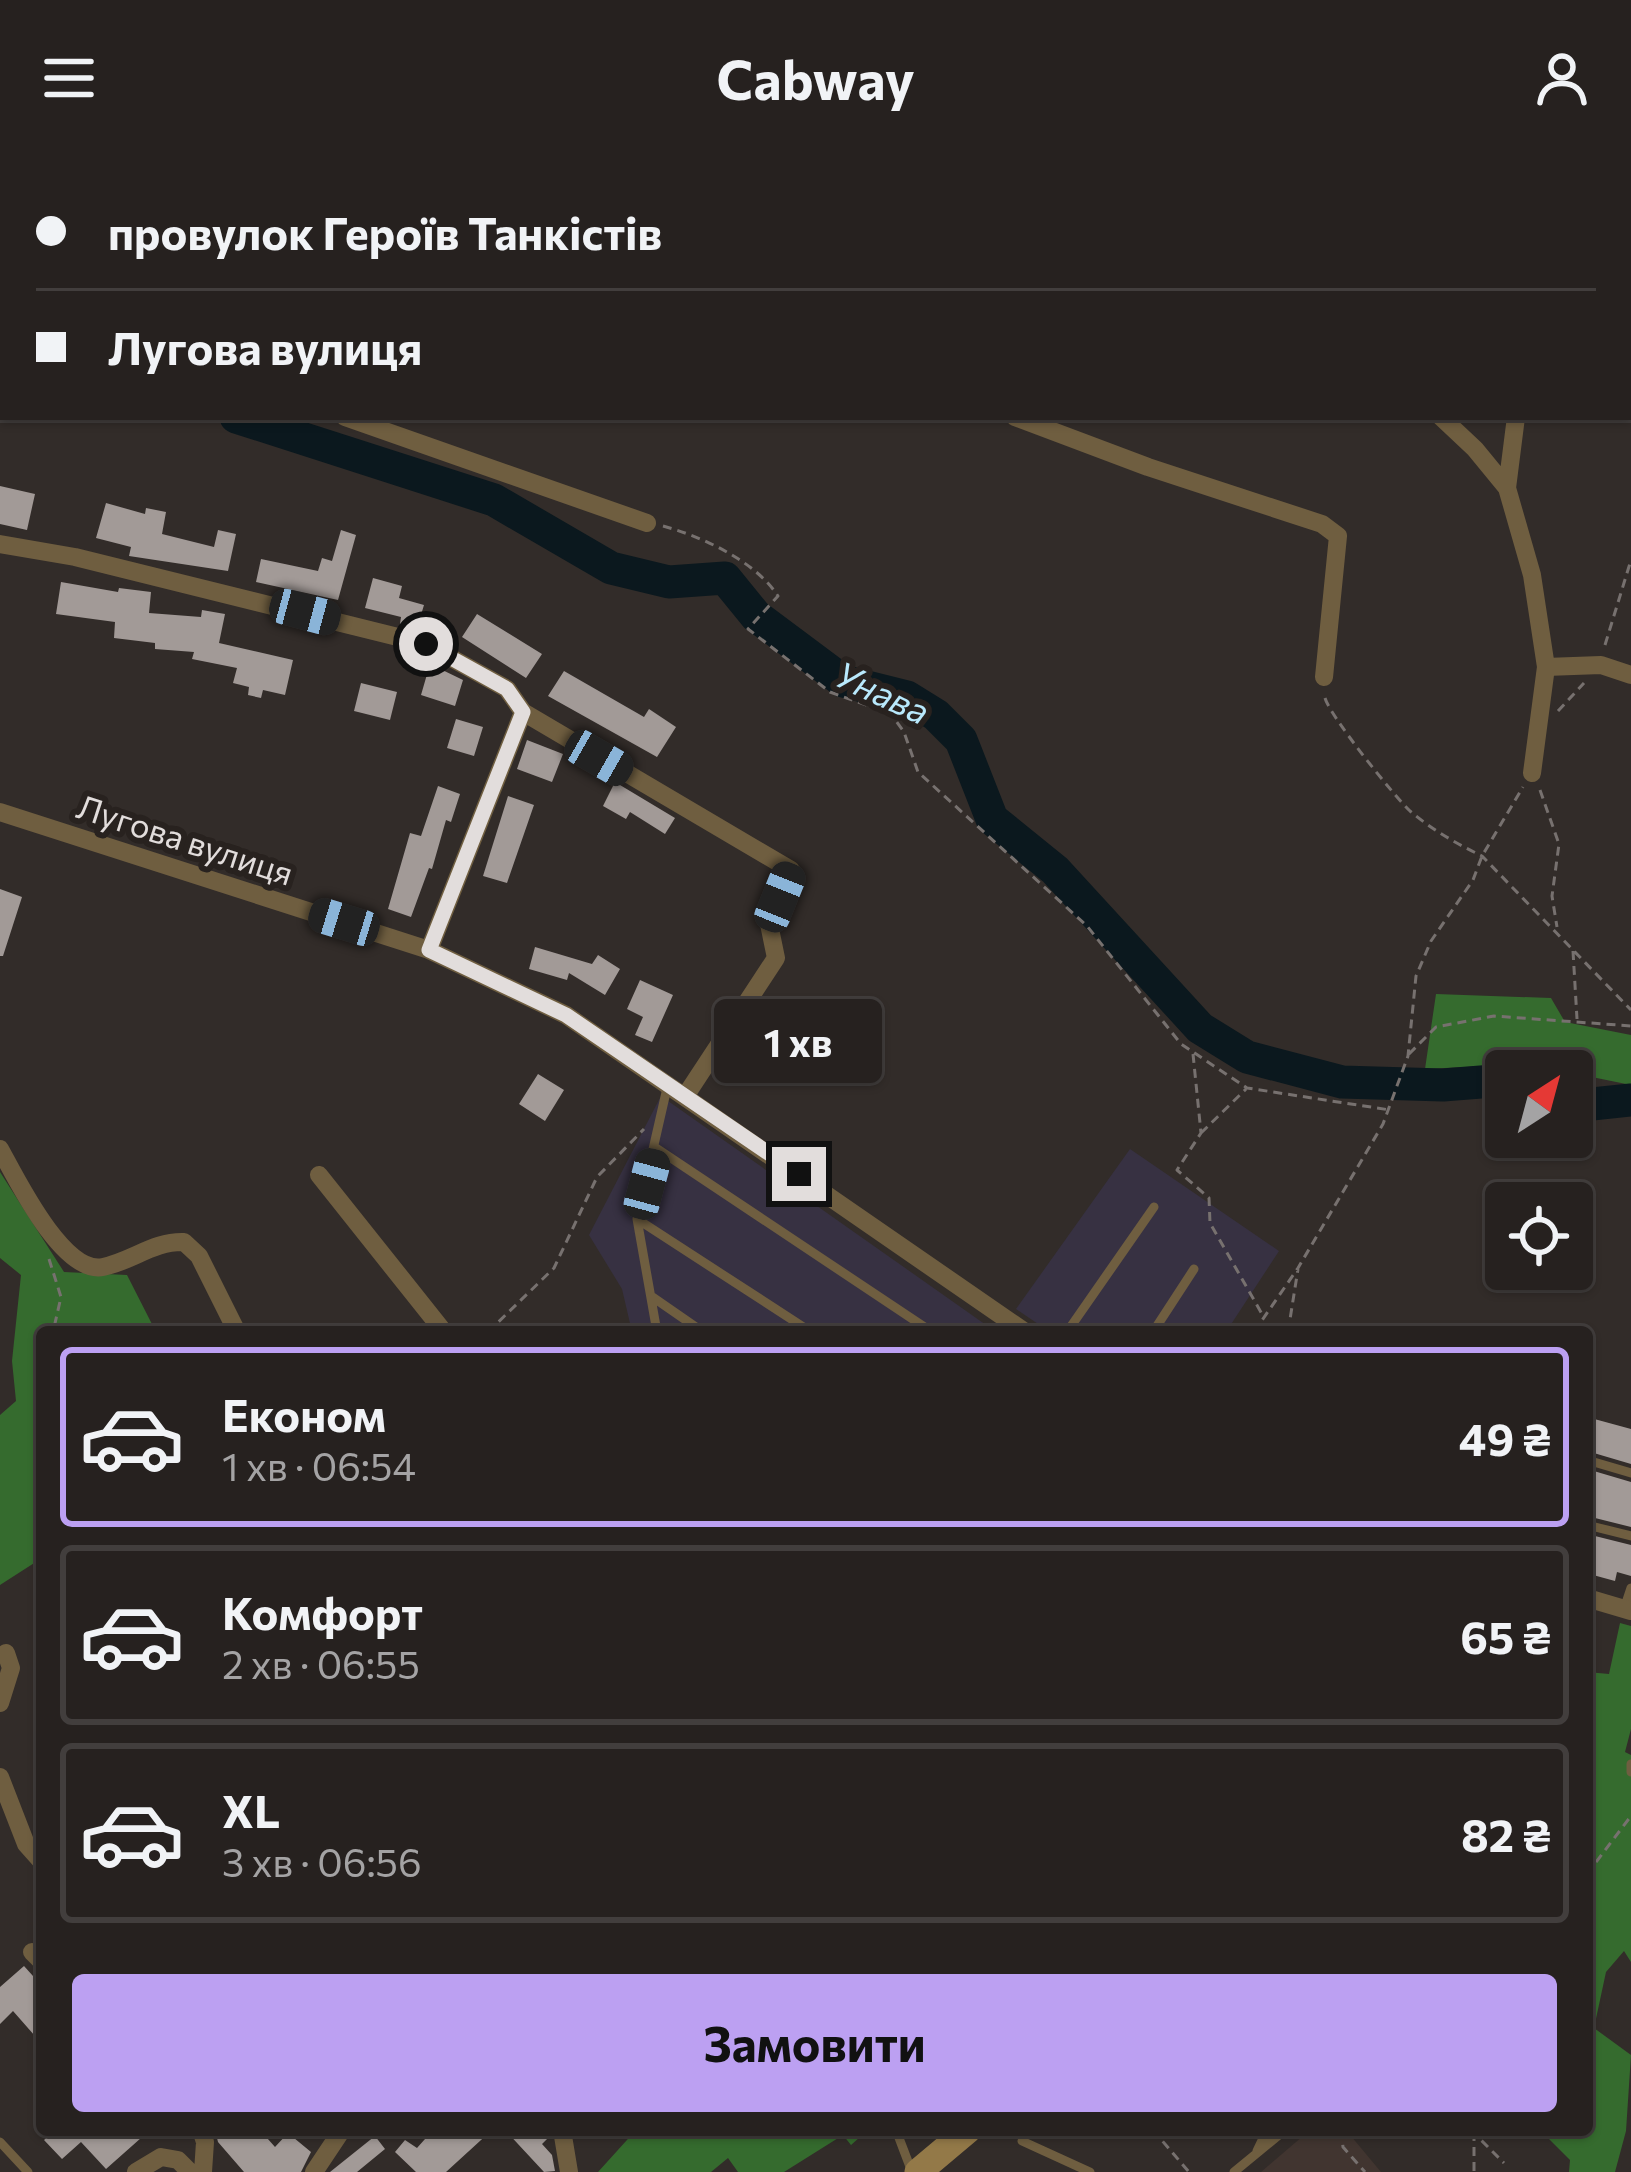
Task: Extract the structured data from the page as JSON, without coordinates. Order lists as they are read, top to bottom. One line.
{"streets":{"street":["Лугова вулиця"]},"water":["Унава"],"north":"top right","page":{"header":"Cabway","banner":["провулок Героїв Танкістів","Лугова вулиця"],"bubble":"1 хв","list":[{"name":"Економ","note":"1 хв · 06:54","value":"49 ₴"},{"name":"Комфорт","note":"2 хв · 06:55","value":"65 ₴"},{"name":"XL","note":"3 хв · 06:56","value":"82 ₴"}],"buttons":"Замовити"}}
